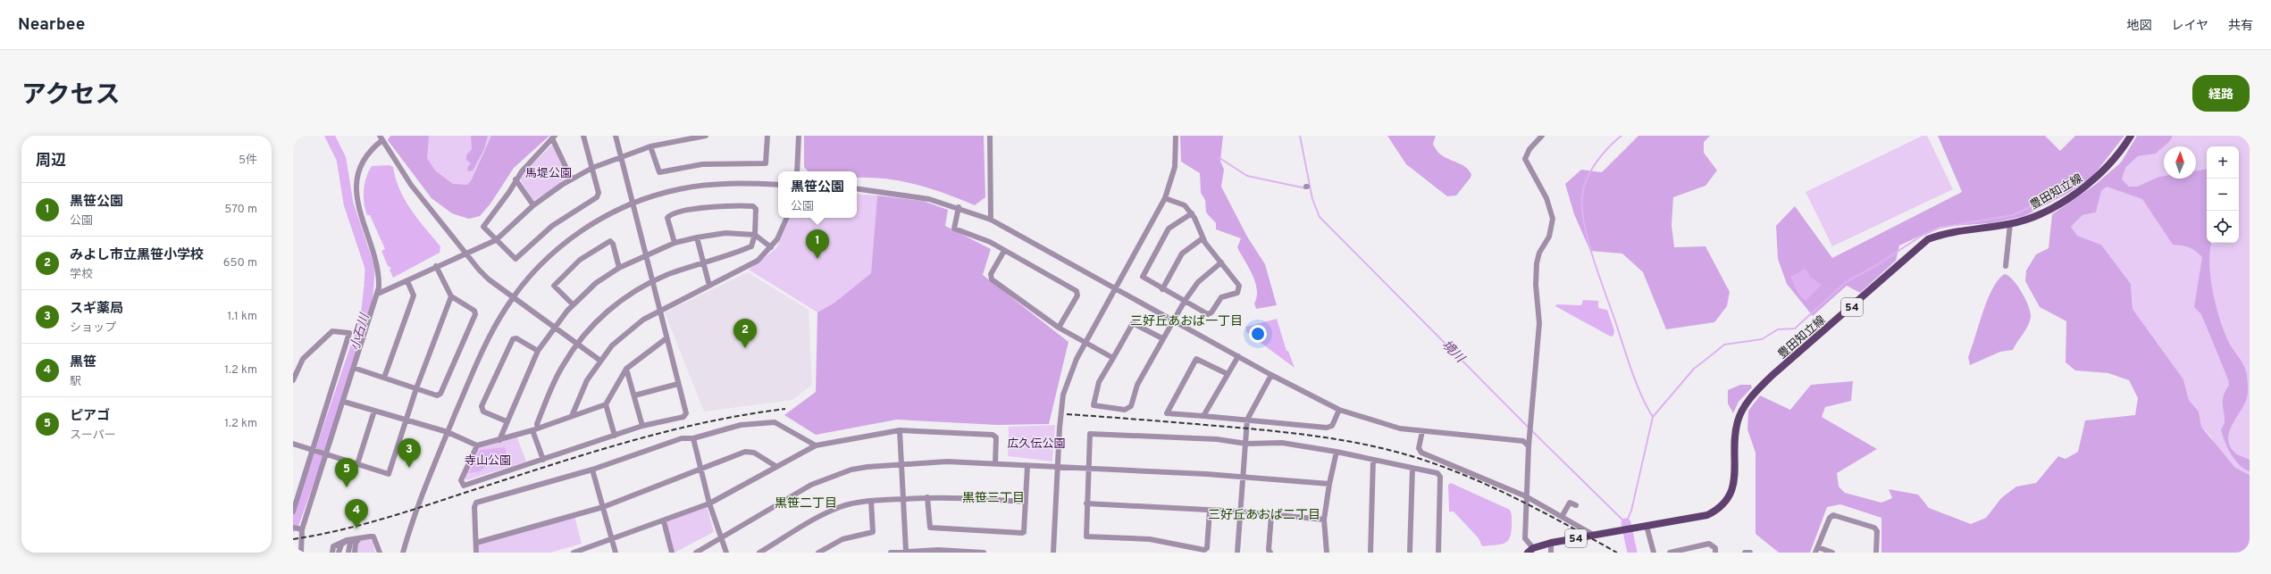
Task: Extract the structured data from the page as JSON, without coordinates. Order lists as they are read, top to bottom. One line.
{"streets":{"main road":["豊田知立線","54"]},"districts":["三好丘あおば一丁目","黒笹三丁目","黒笹二丁目","三好丘あおば二丁目"],"water":["小石川","境川"],"parks":["馬堤公園","広久伝公園","寺山公園"],"north":"top","page":{"header":"Nearbee","nav":["地図","レイヤ","共有"],"title":"アクセス","buttons":"経路","heading":["周辺","5件"],"map_buttons":["+","−"],"popup":["黒笹公園","公園"],"list":[{"mark":"1","name":"黒笹公園","note":"公園","value":"570 m"},{"mark":"2","name":"みよし市立黒笹小学校","note":"学校","value":"650 m"},{"mark":"3","name":"スギ薬局","note":"ショップ","value":"1.1 km"},{"mark":"4","name":"黒笹","note":"駅","value":"1.2 km"},{"mark":"5","name":"ピアゴ","note":"スーパー","value":"1.2 km"}],"pins":["1","2","3","5","4"]}}
